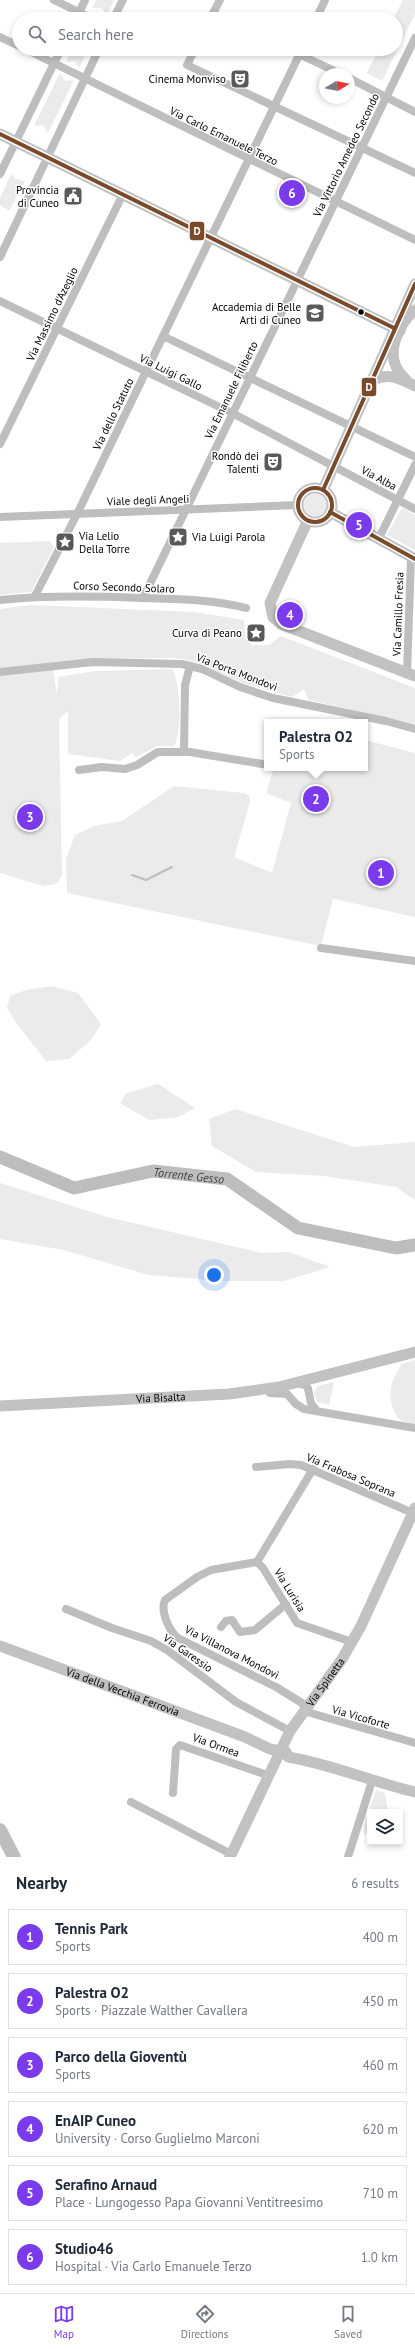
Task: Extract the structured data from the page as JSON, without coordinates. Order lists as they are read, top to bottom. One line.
{"streets":{"street":["Via Carlo Emanuele Terzo","Via Vittorio Amedeo Secondo","Via Massimo d'Azeglio","Via Luigi Gallo","Via Emanuele Filiberto","Via dello Statuto","Via Alba","Viale degli Angeli","Corso Secondo Solaro","Via Camillo Fresia","Via Porta Mondovì","Via Bisalta","Via Frabosa Soprana","Via Lurisia","Via Villanova Mondovì","Via Garessio","Via Spinetta","Via della Vecchia Ferrovia","Via Vicoforte","Via Ormea"]},"crossings":[["Via Carlo Emanuele Terzo","Via Vittorio Amedeo Secondo"],["Via Carlo Emanuele Terzo","Via dello Statuto"],["Via Vittorio Amedeo Secondo","Via Emanuele Filiberto"],["Via Massimo d'Azeglio","Via Luigi Gallo"],["Via Luigi Gallo","Via Emanuele Filiberto"],["Via Luigi Gallo","Via dello Statuto"],["Via Luigi Gallo","Via Alba"],["Via Emanuele Filiberto","Viale degli Angeli"],["Via dello Statuto","Viale degli Angeli"],["Via Frabosa Soprana","Via Spinetta"],["Via Lurisia","Via Villanova Mondovì"],["Via Lurisia","Via Spinetta"],["Via Villanova Mondovì","Via Spinetta"],["Via Villanova Mondovì","Via Vicoforte"],["Via Garessio","Via Spinetta"],["Via Spinetta","Via della Vecchia Ferrovia"],["Via Spinetta","Via Vicoforte"],["Via Spinetta","Via Ormea"]],"water":["Torrente Gesso"],"places":{"theatre":["Cinema Monviso","Rondò dei Talenti"],"public building":["Provincia di Cuneo"],"school or university":["Accademia di Belle Arti di Cuneo"],"place":["Via Luigi Parola","Via Lelio Della Torre","Curva di Peano"]},"lines":["transit line D"],"north":"right","page":{"search":"Search here","pins":["6","5","4","2","3","1"],"popup":["Palestra O2","Sports"],"heading":["Nearby","6 results"],"list":[{"mark":"1","name":"Tennis Park","note":"Sports","value":"400 m"},{"mark":"2","name":"Palestra O2","note":"Sports · Piazzale Walther Cavallera","value":"450 m"},{"mark":"3","name":"Parco della Gioventù","note":"Sports","value":"460 m"},{"mark":"4","name":"EnAIP Cuneo","note":"University · Corso Guglielmo Marconi","value":"620 m"},{"mark":"5","name":"Serafino Arnaud","note":"Place · Lungogesso Papa Giovanni Ventitreesimo","value":"710 m"},{"mark":"6","name":"Studio46","note":"Hospital · Via Carlo Emanuele Terzo","value":"1.0 km"}],"nav":["Map","Directions","Saved"]}}
